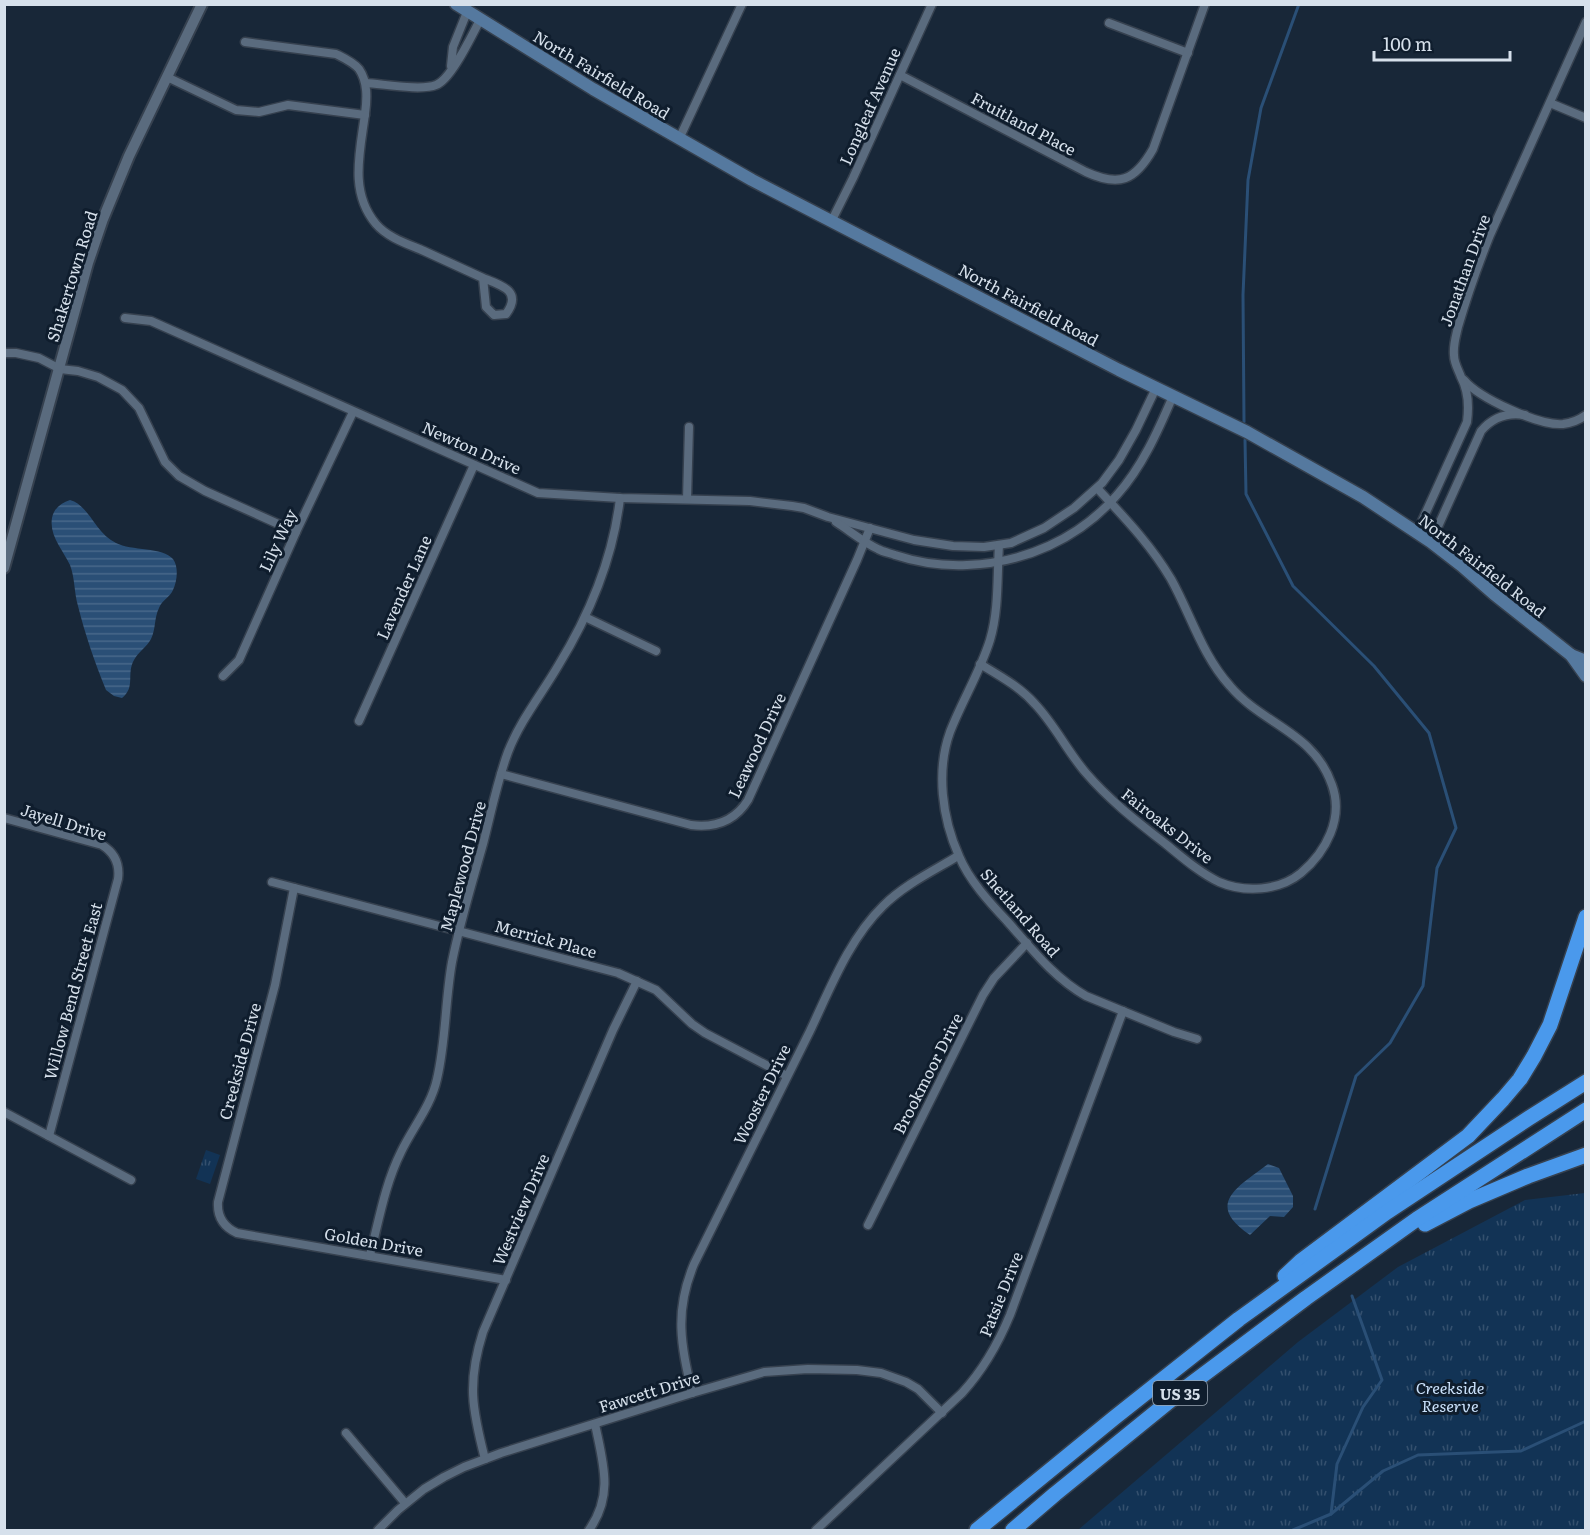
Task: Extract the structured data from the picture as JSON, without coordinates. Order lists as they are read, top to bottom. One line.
{"streets":{"highway":["US 35"],"main road":["North Fairfield Road"],"street":["Longleaf Avenue","Fruitland Place","Jonathan Drive","Shakertown Road","Newton Drive","Lily Way","Lavender Lane","Leawood Drive","Jayell Drive","Fairoaks Drive","Maplewood Drive","Shetland Road","Merrick Place","Willow Bend Street East","Creekside Drive","Brookmoor Drive","Wooster Drive","Westview Drive","Golden Drive","Patsie Drive","Fawcett Drive"]},"crossings":[["North Fairfield Road","Longleaf Avenue"],["North Fairfield Road","Jonathan Drive"],["North Fairfield Road","Newton Drive"],["Longleaf Avenue","Fruitland Place"],["Newton Drive","Lily Way"],["Newton Drive","Lavender Lane"],["Newton Drive","Leawood Drive"],["Newton Drive","Fairoaks Drive"],["Newton Drive","Maplewood Drive"],["Newton Drive","Shetland Road"],["Leawood Drive","Maplewood Drive"],["Jayell Drive","Willow Bend Street East"],["Fairoaks Drive","Shetland Road"],["Maplewood Drive","Merrick Place"],["Maplewood Drive","Golden Drive"],["Shetland Road","Brookmoor Drive"],["Shetland Road","Wooster Drive"],["Shetland Road","Patsie Drive"],["Merrick Place","Creekside Drive"],["Merrick Place","Wooster Drive"],["Merrick Place","Westview Drive"],["Creekside Drive","Golden Drive"],["Wooster Drive","Fawcett Drive"],["Westview Drive","Golden Drive"],["Westview Drive","Fawcett Drive"],["Patsie Drive","Fawcett Drive"]],"parks":["Creekside Reserve"],"scale_bar":"100 m"}
